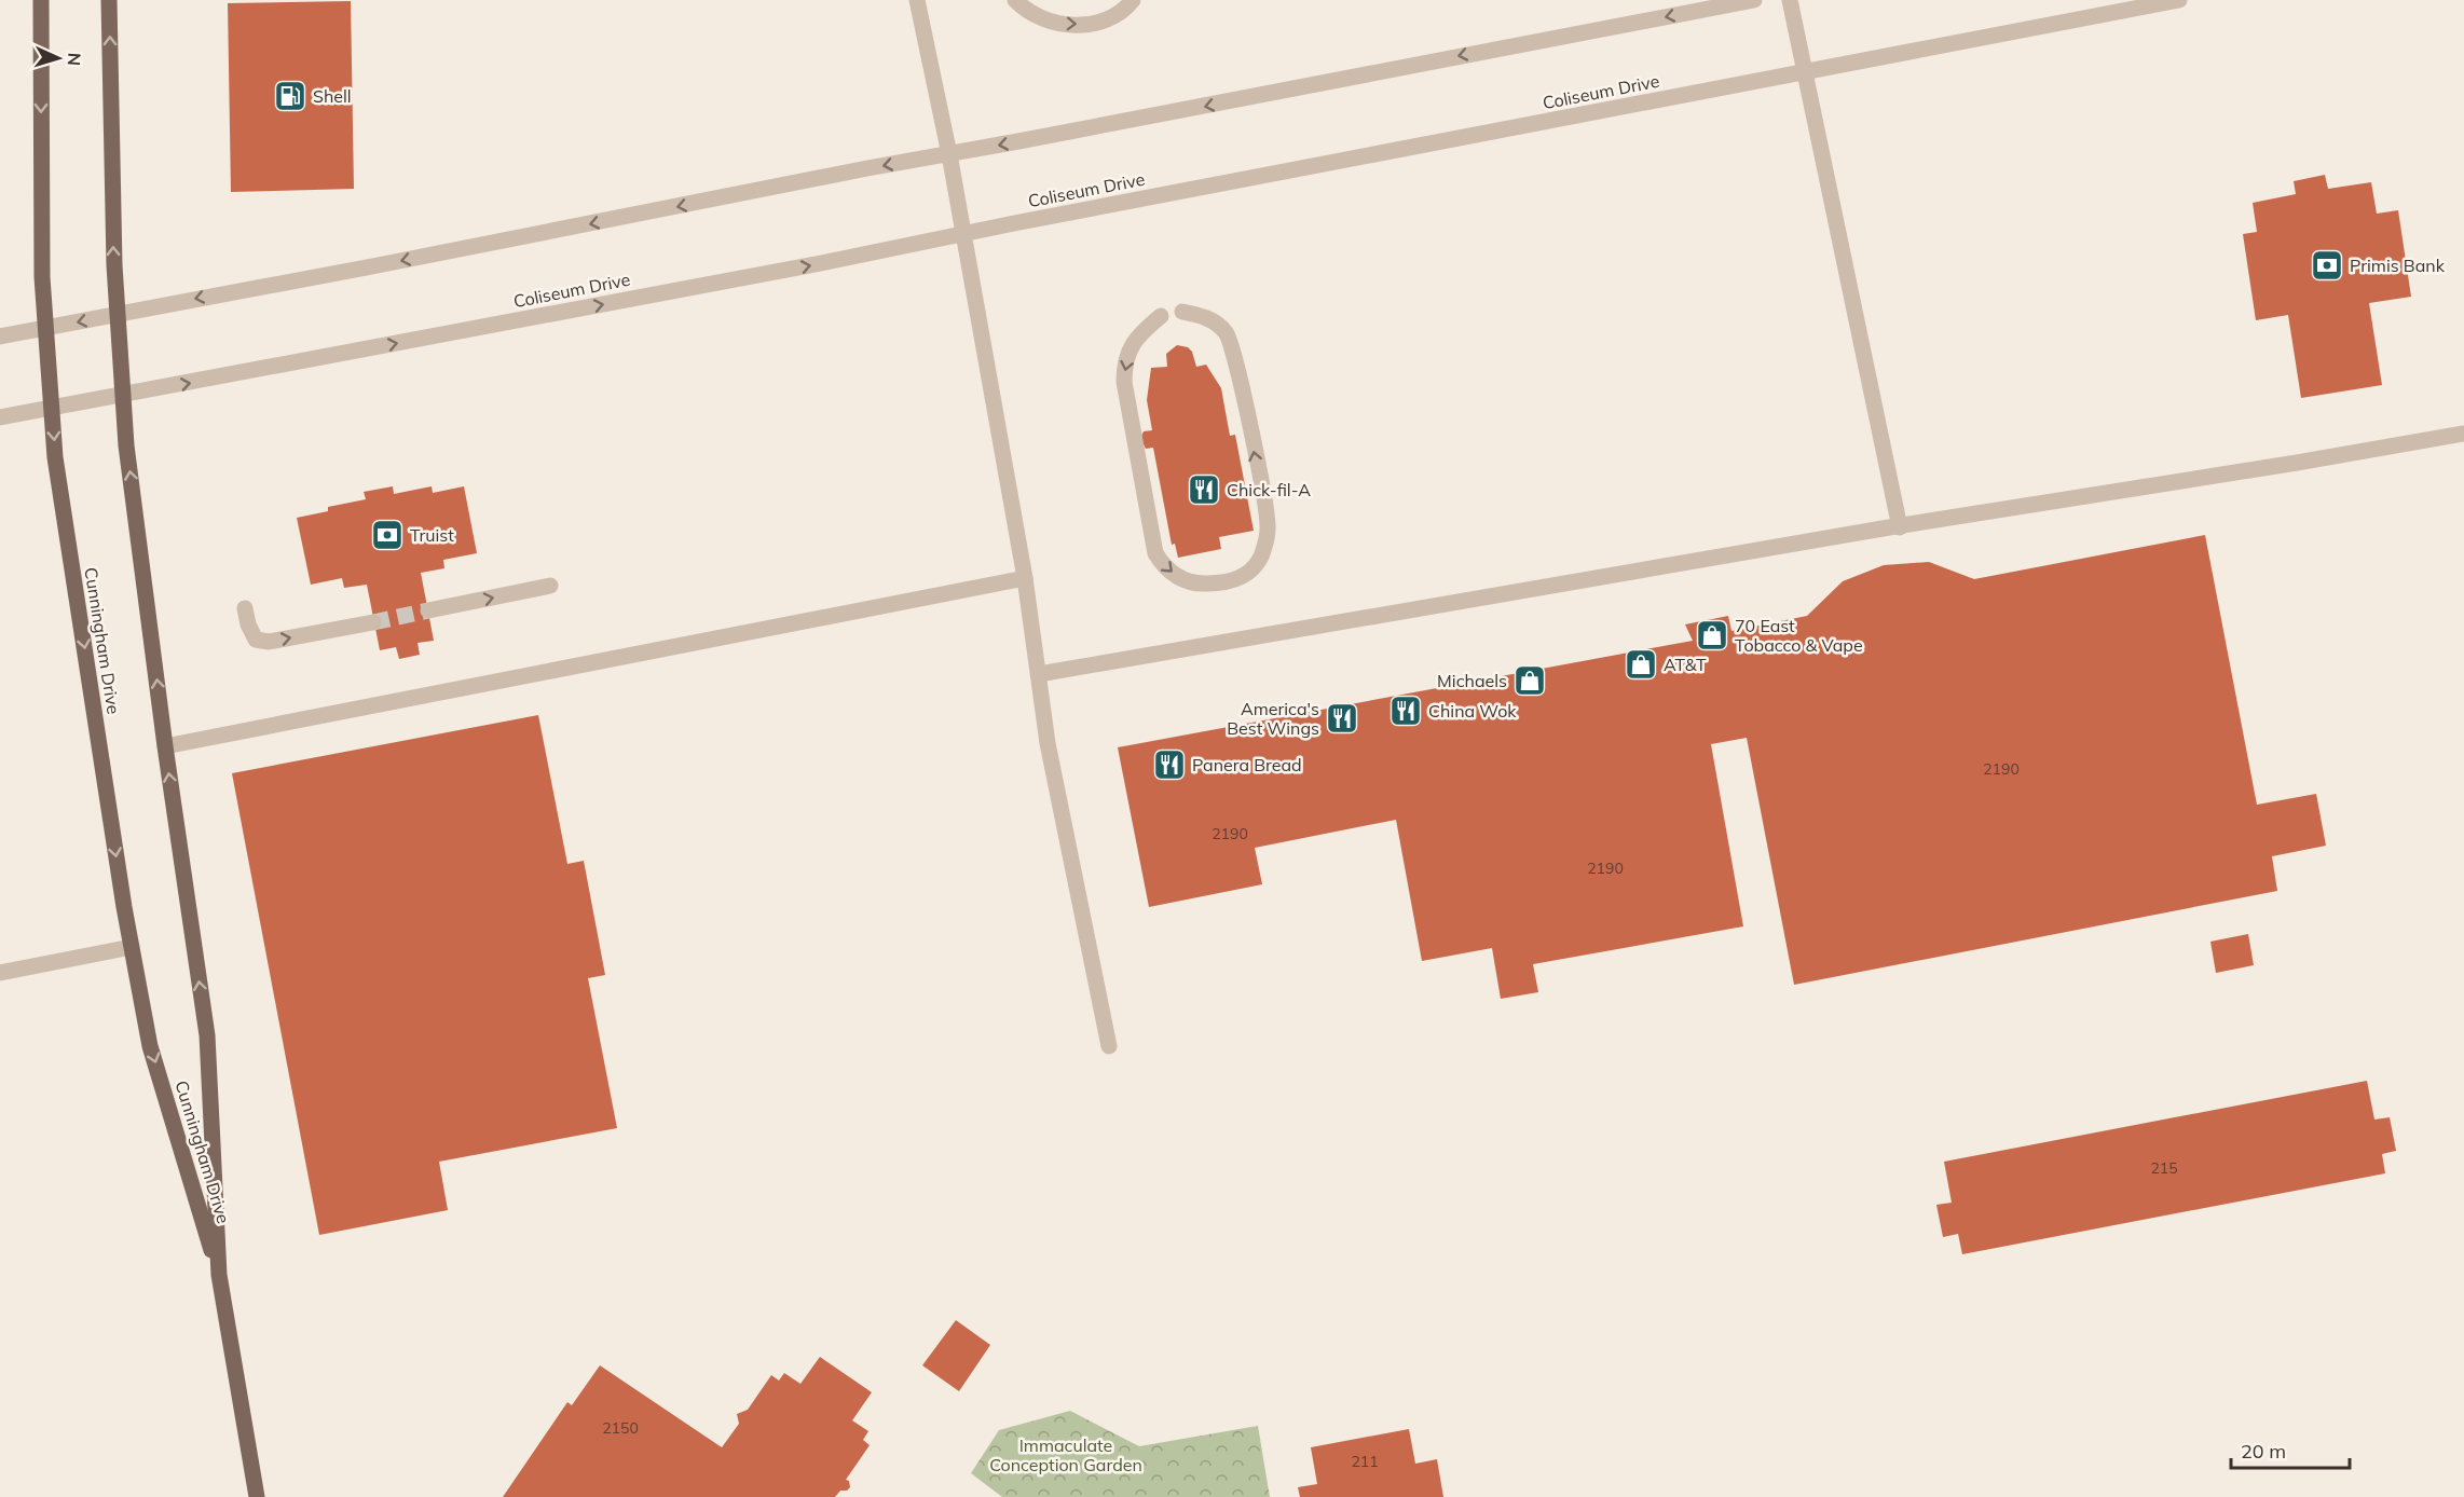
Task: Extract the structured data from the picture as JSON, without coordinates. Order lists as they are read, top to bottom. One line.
{"streets":{"main road":["Cunningham Drive"],"street":["Coliseum Drive"]},"crossings":[["Coliseum Drive","Cunningham Drive"]],"parks":["Immaculate Conception Garden"],"places":{"fuel station":["Shell"],"bank":["Primis Bank","Truist"],"restaurant":["Chick-fil-A","China Wok","America's Best Wings","Panera Bread"],"shop":["70 East Tobacco & Vape","AT&T","Michaels"]},"house_numbers":["2190","2190","2190","215","2150","211"],"scale_bar":"20 m","north":"right"}
